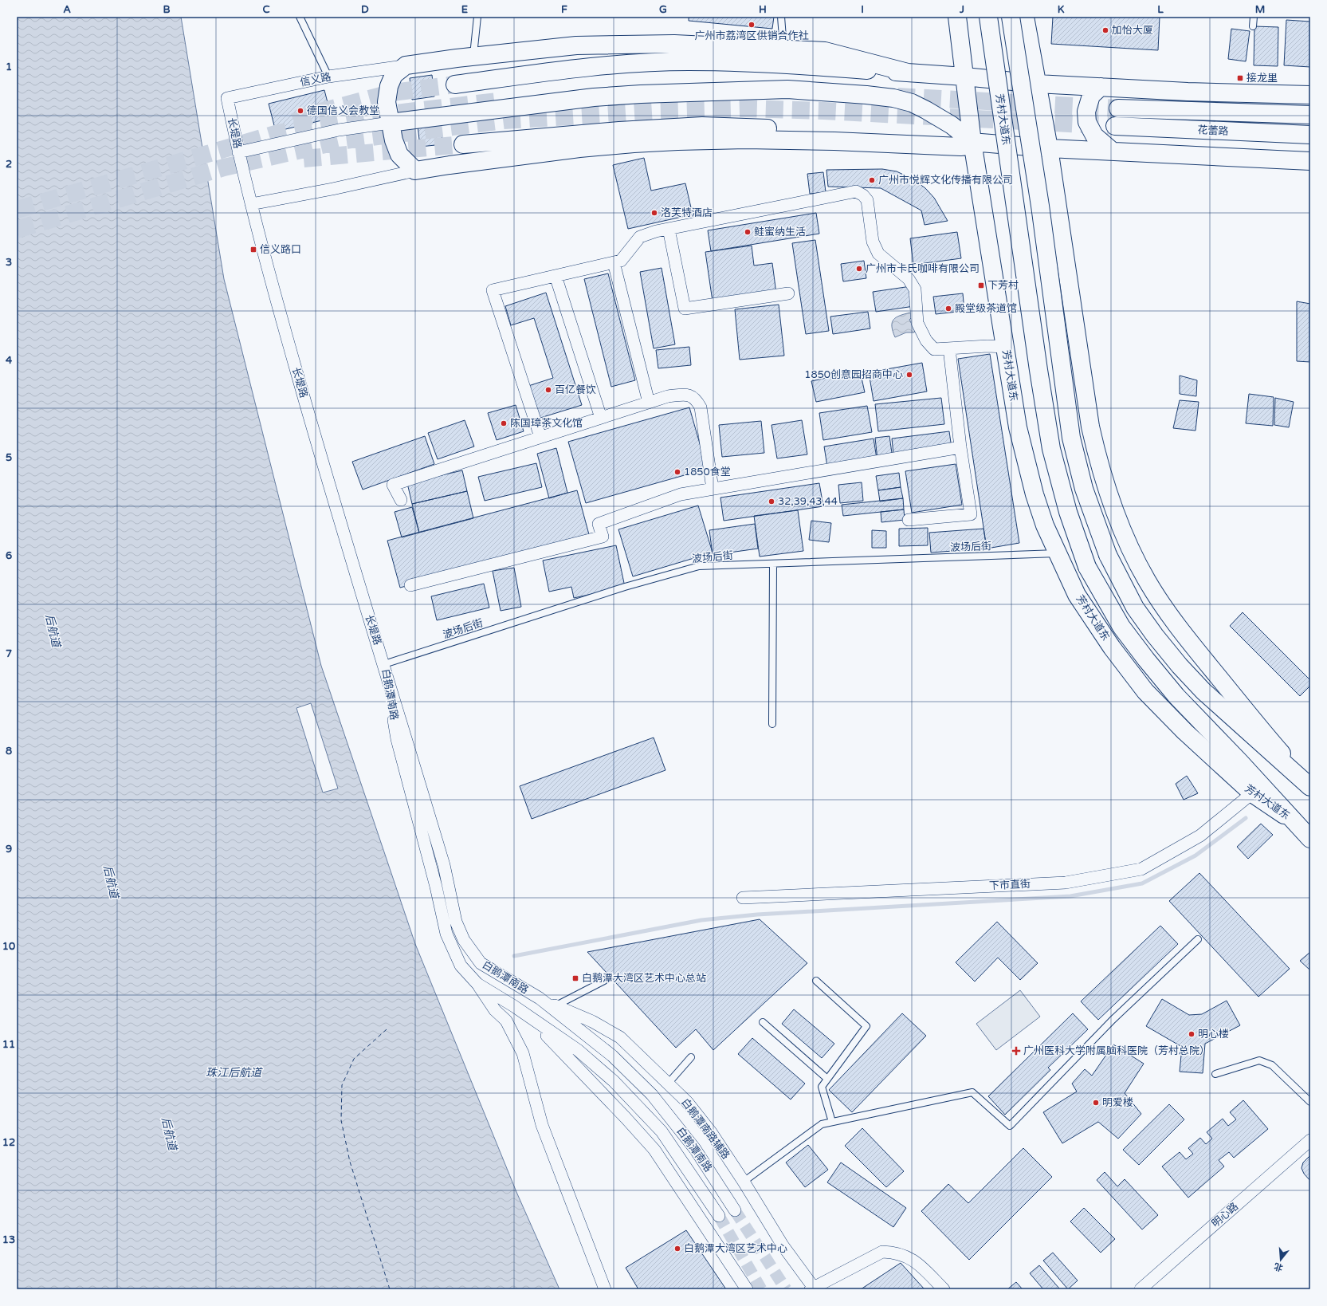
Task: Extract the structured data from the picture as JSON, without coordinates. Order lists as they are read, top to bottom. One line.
{"streets":{"main road":["芳村大道东","花蕾路"],"street":["信义路","长堤路","白鹅潭南路","下市直街","白鹅潭南路辅路","明心路"],"lane":["波场后街"]},"crossings":[["信义路","长堤路"],["芳村大道东","波场后街"],["芳村大道东","下市直街"],["长堤路","波场后街"],["长堤路","白鹅潭南路"],["波场后街","白鹅潭南路"],["白鹅潭南路","白鹅潭南路辅路"]],"water":["后航道","珠江后航道"],"places":{"other":["广州市荔湾区供销合作社","加怡大厦","德国信义会教堂","广州市悦辉文化传播有限公司","洛芙特酒店","鲑蜜纳生活","广州市卡氏咖啡有限公司","殿堂级茶道馆","1850创意园招商中心","百亿餐饮","陈国璋茶文化馆","1850食堂","32,39,43,44","明心楼","明爱楼","白鹅潭大湾区艺术中心"],"transit":["接龙里","信义路口","下芳村","白鹅潭大湾区艺术中心总站"],"health":["广州医科大学附属脑科医院（芳村总院）"]},"north":"bottom","grid":{"columns":["A","B","C","D","E","F","G","H","I","J","K","L","M"],"rows":["1","2","3","4","5","6","7","8","9","10","11","12","13"]}}
